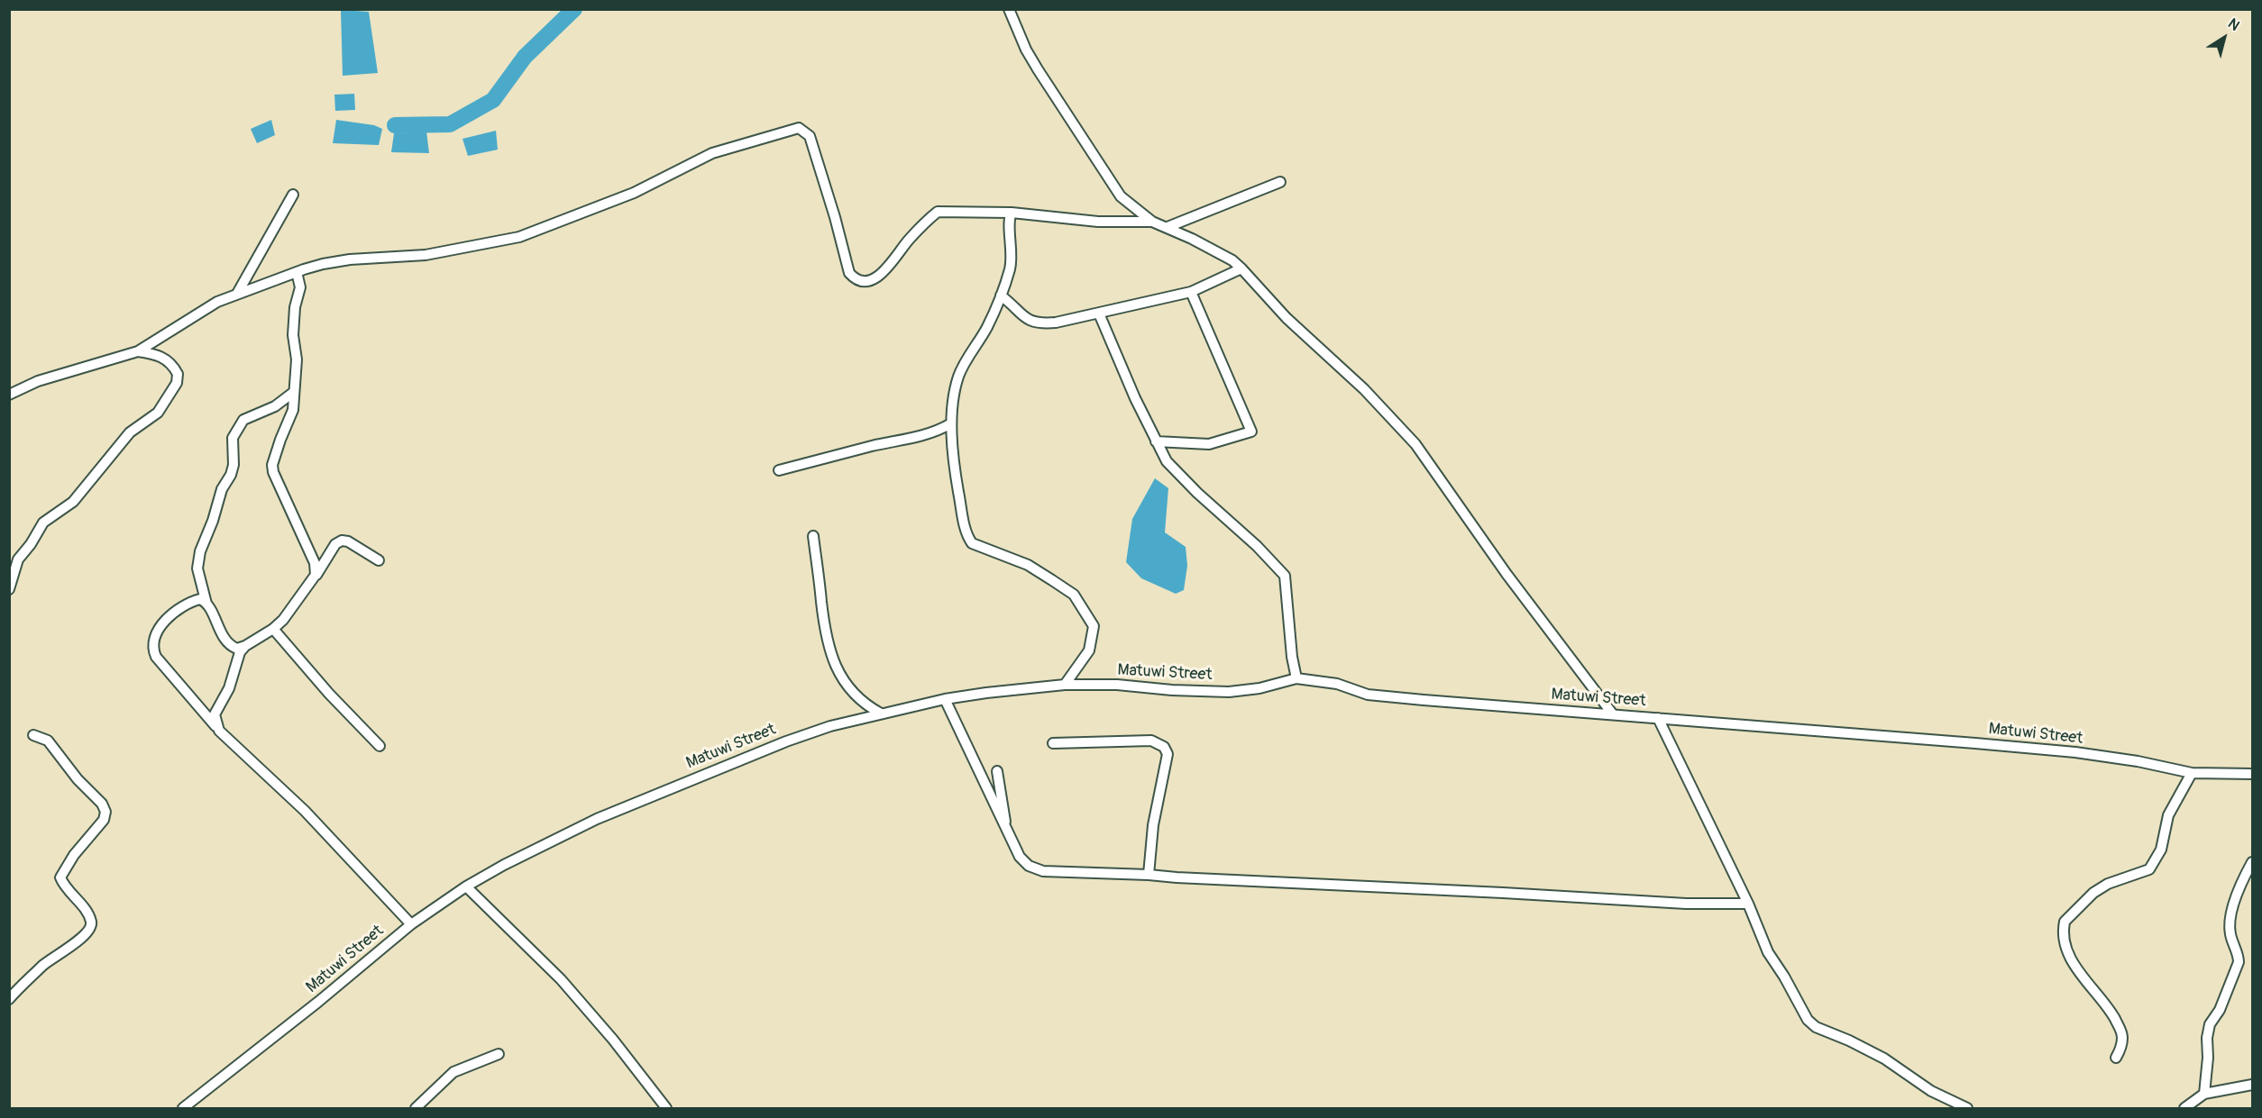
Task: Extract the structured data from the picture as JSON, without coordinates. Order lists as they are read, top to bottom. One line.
{"streets":{"street":["Matuwi Street"]},"north":"top right"}
